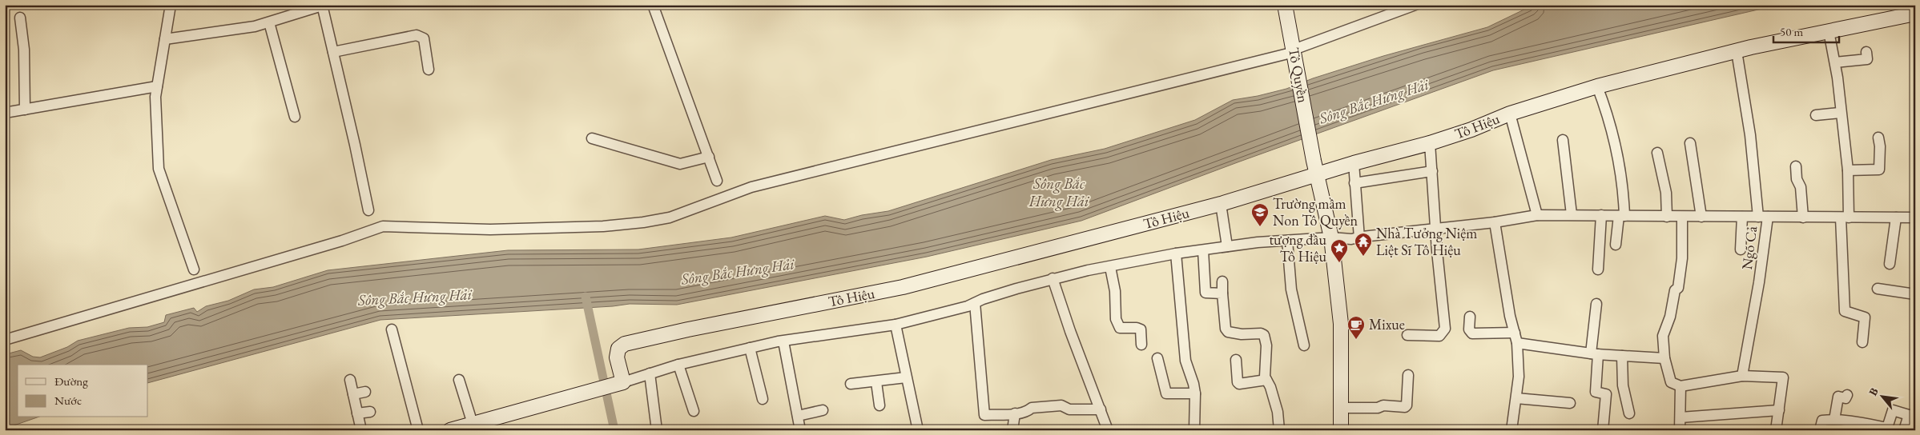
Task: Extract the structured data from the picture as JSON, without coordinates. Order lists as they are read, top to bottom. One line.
{"streets":{"main road":["Tô Quyền","Tô Hiệu"],"street":["Ngõ Cả"]},"crossings":[["Tô Quyền","Tô Hiệu"],["Tô Hiệu","Ngõ Cả"]],"water":["Sông Bắc Hưng Hải"],"places":{"school or university":["Trường mầm Non Tô Quyền"],"temple":["Nhà Tưởng Niệm Liệt Sĩ Tô Hiệu"],"place":["tượng đầu Tô Hiệu"],"cafe":["Mixue"]},"legend":["Đường","Nước"],"scale_bar":"50 m","north":"top left"}
